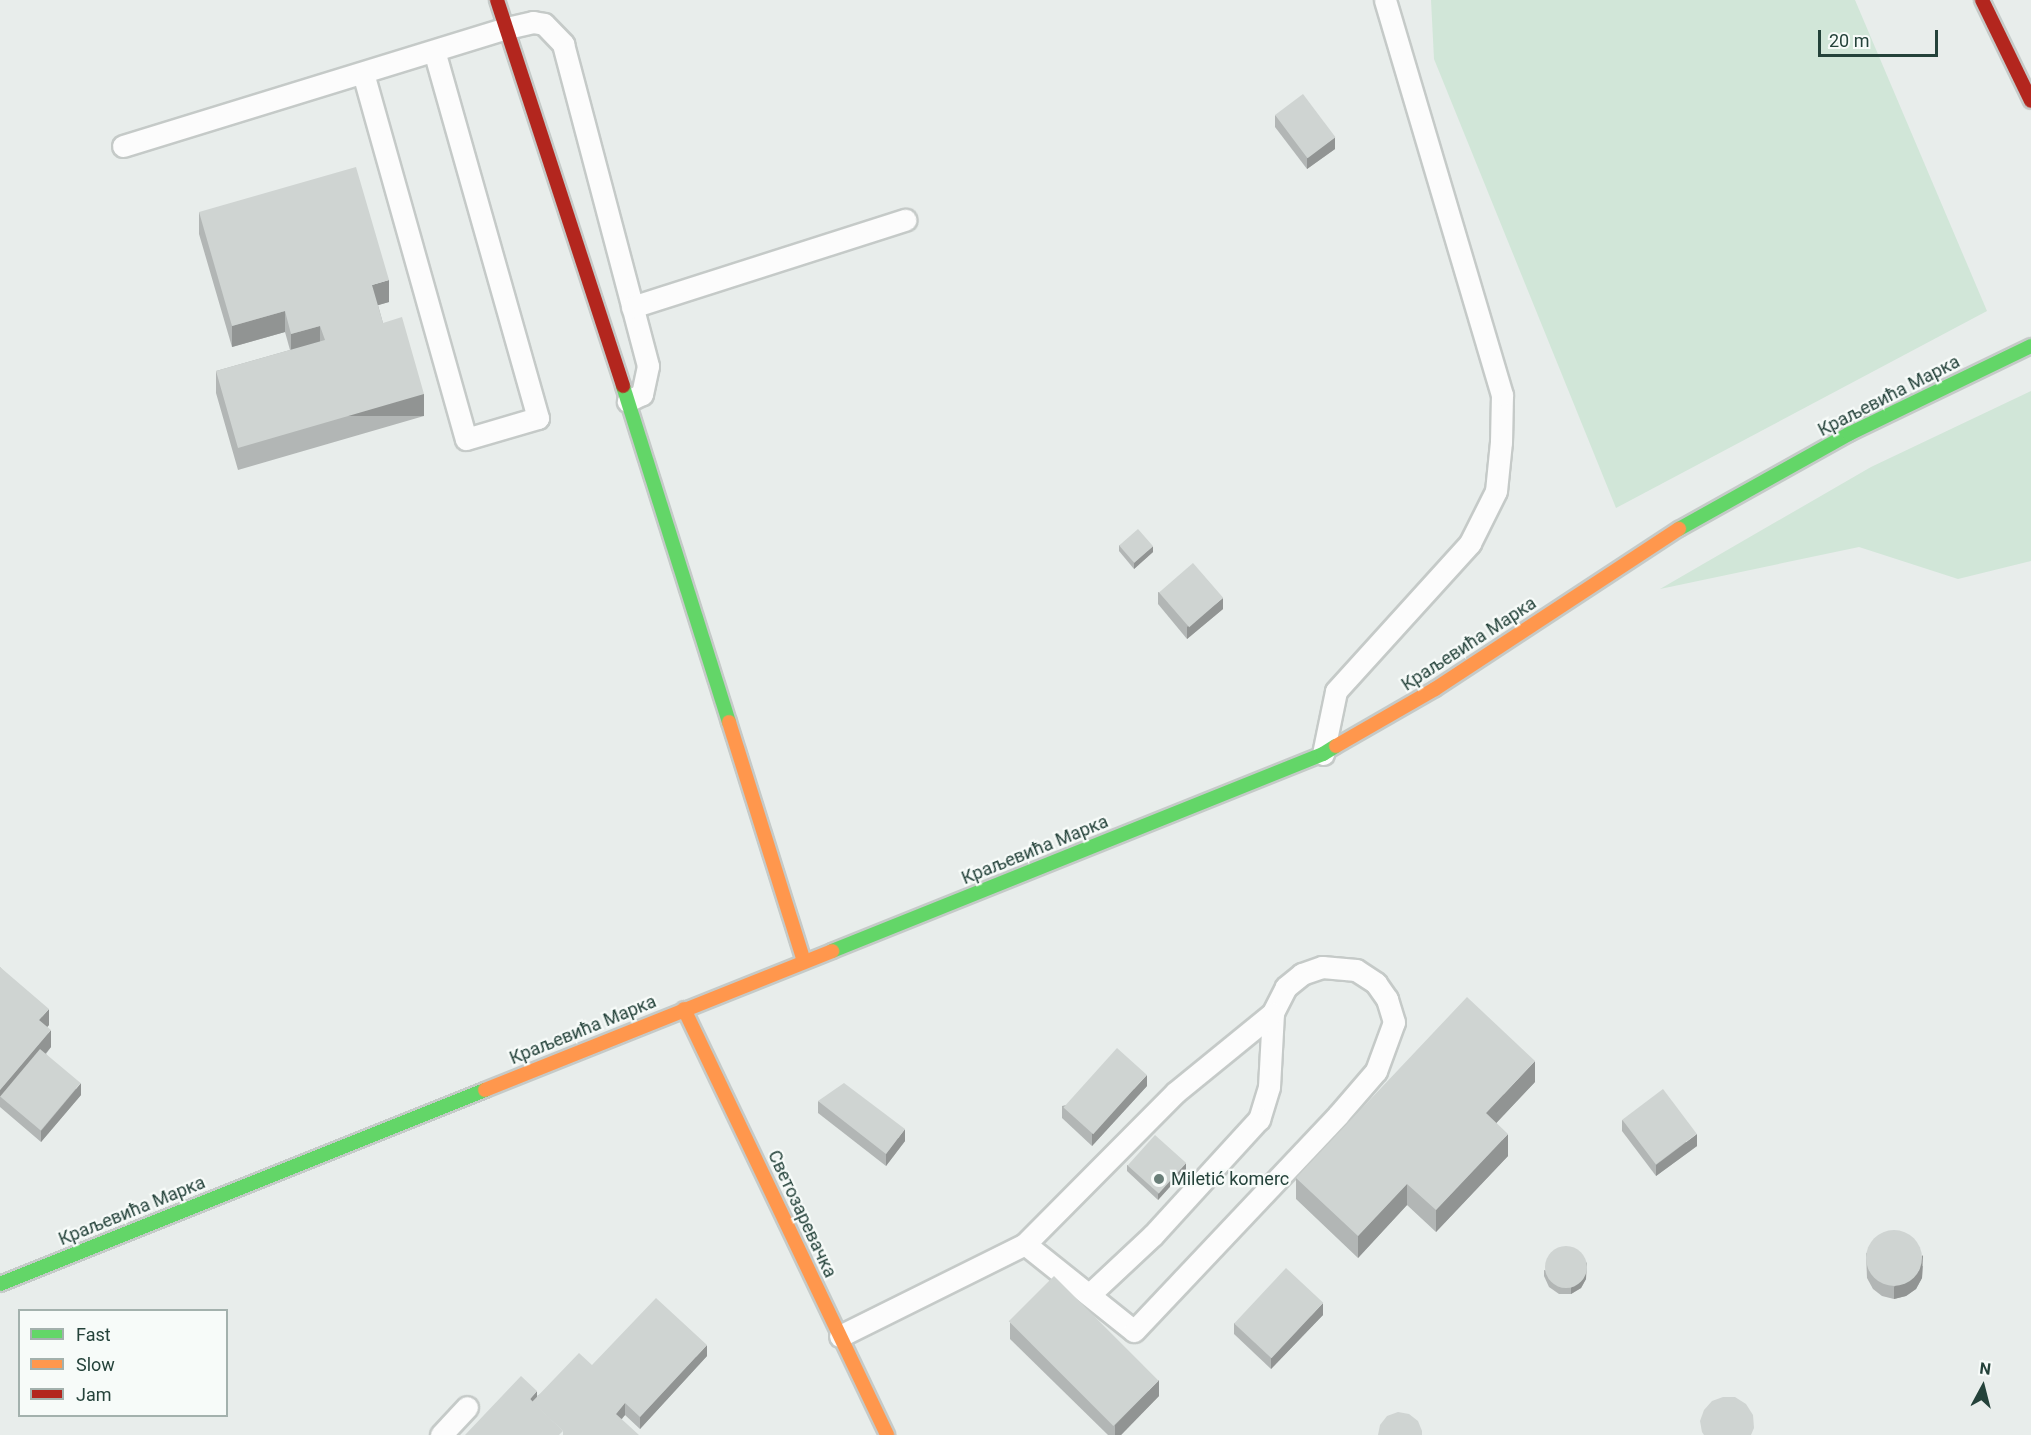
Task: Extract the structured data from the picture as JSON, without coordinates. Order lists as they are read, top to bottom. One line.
{"streets":{"main road":["Краљевића Марка","Светозаревачка"]},"crossings":[["Краљевића Марка","Светозаревачка"]],"places":["Miletić komerc"],"legend":["Fast","Slow","Jam"],"scale_bar":"20 m","north":"top"}
